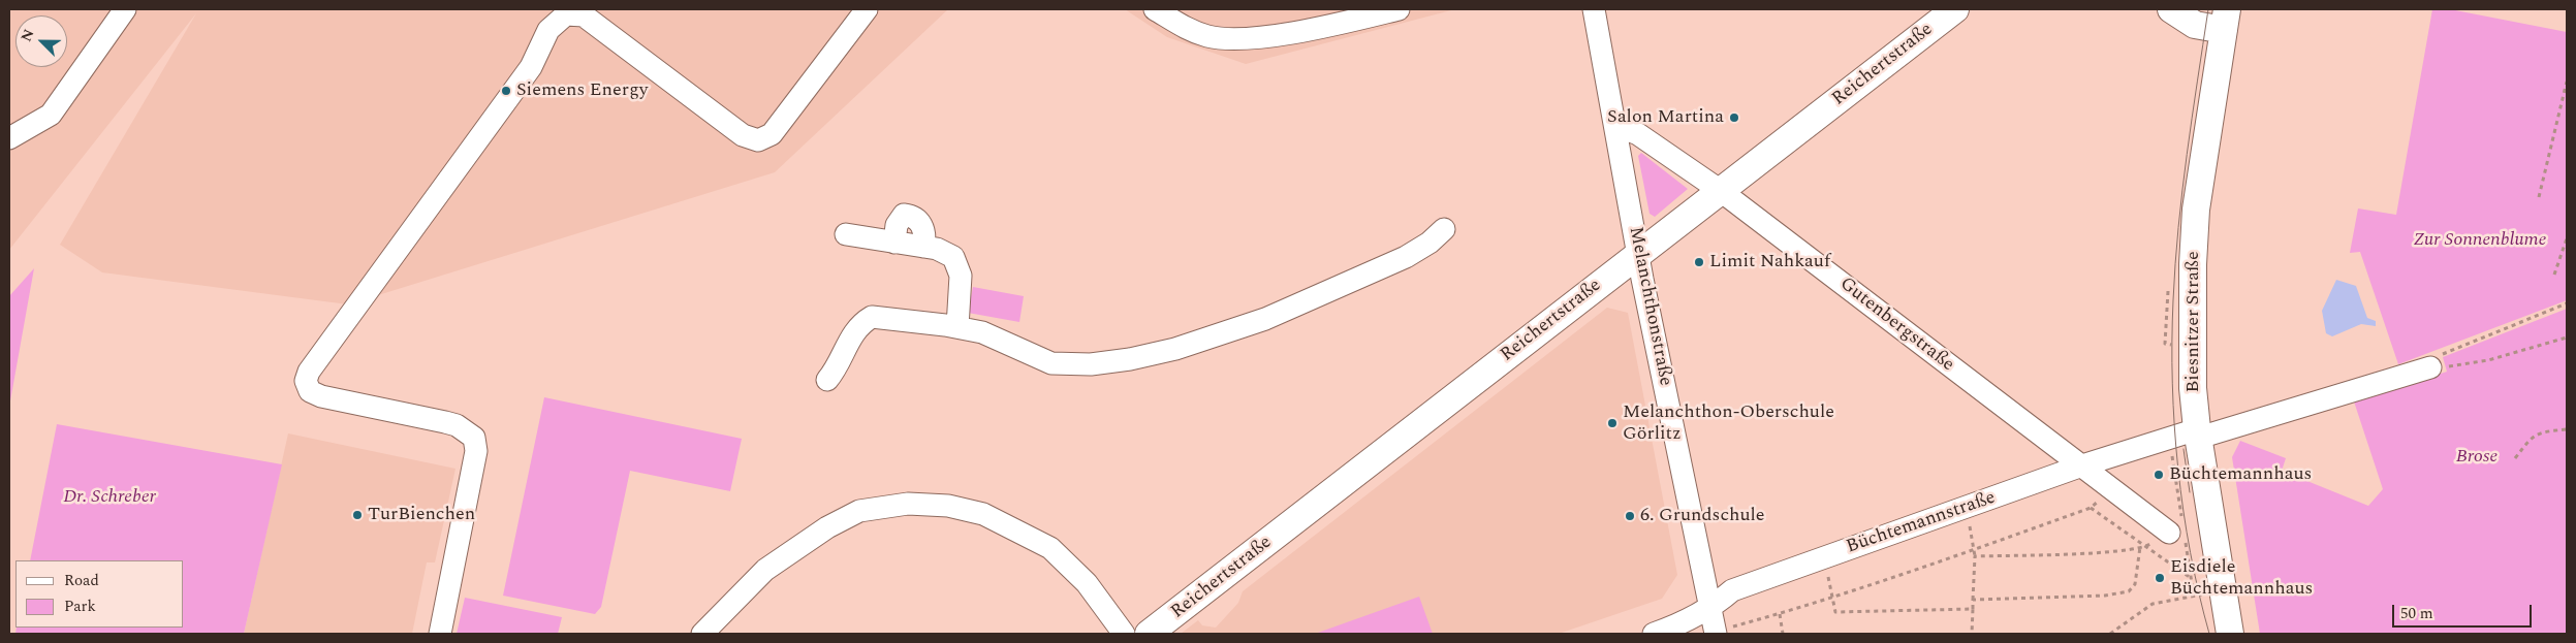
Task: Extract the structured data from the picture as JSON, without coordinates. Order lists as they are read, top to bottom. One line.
{"streets":{"main road":["Reichertstraße","Biesnitzer Straße"],"street":["Melanchthonstraße","Gutenbergstraße","Büchtemannstraße"]},"crossings":[["Reichertstraße","Melanchthonstraße"],["Reichertstraße","Gutenbergstraße"],["Melanchthonstraße","Gutenbergstraße"],["Melanchthonstraße","Büchtemannstraße"],["Biesnitzer Straße","Büchtemannstraße"],["Gutenbergstraße","Büchtemannstraße"]],"parks":["Zur Sonnenblume","Brose","Dr. Schreber"],"places":["Siemens Energy","Salon Martina","Limit Nahkauf","Melanchthon-Oberschule Görlitz","Büchtemannhaus","TurBienchen","6. Grundschule","Eisdiele Büchtemannhaus"],"legend":["Road","Park"],"scale_bar":"50 m","north":"top left"}
